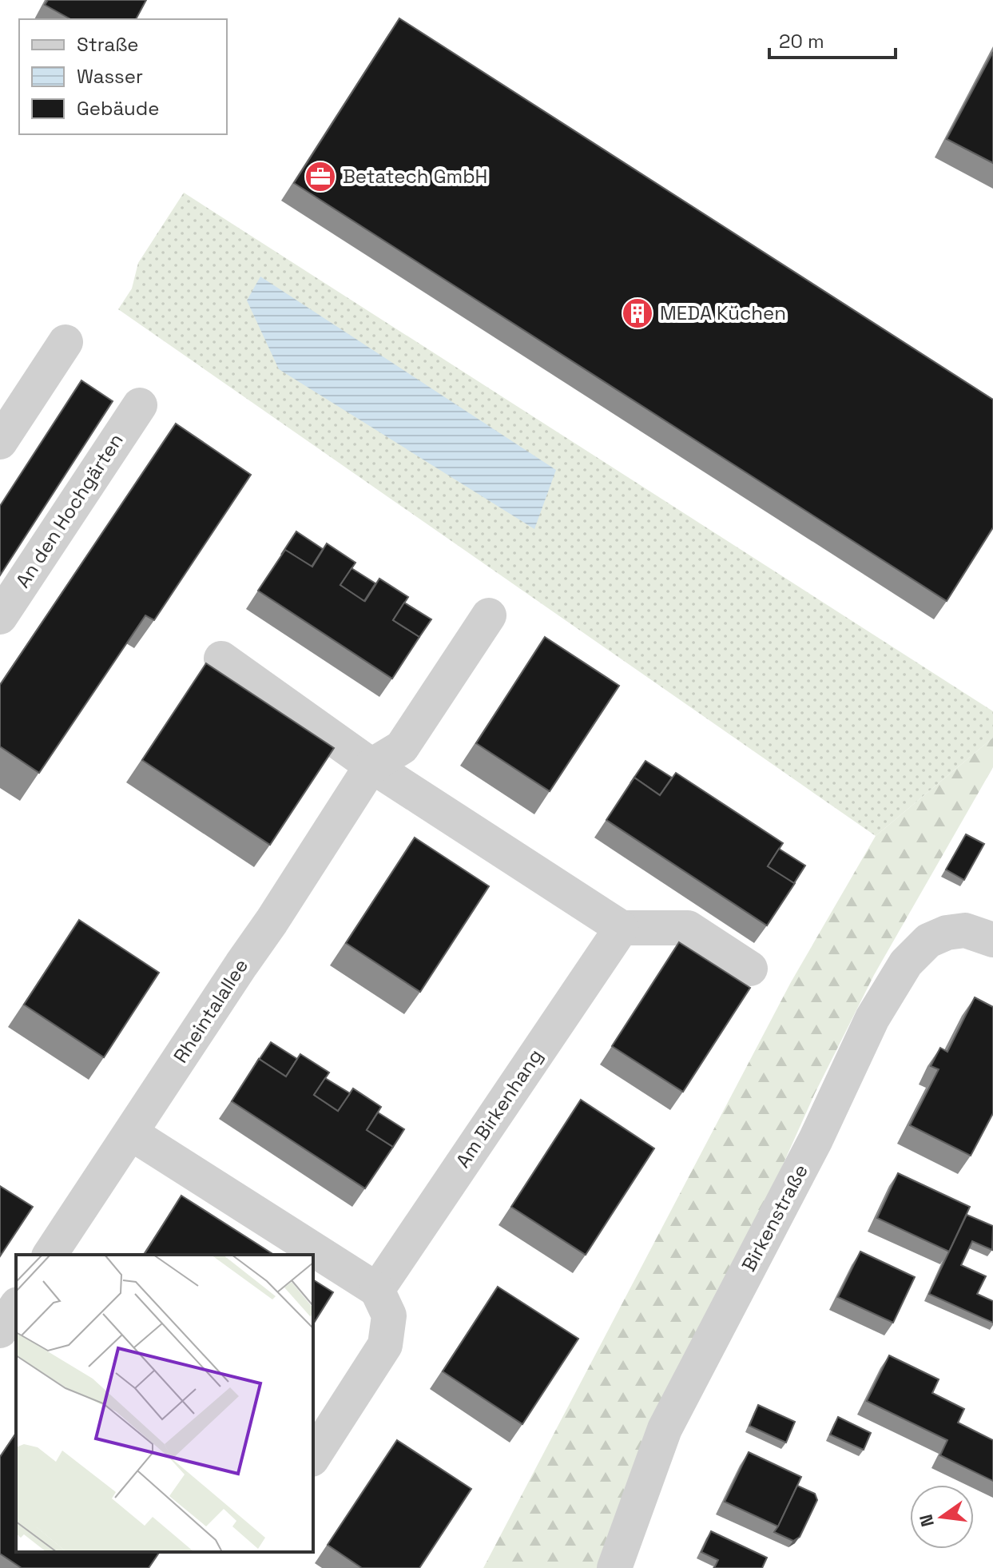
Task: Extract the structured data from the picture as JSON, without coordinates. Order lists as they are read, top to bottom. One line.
{"streets":{"street":["An den Hochgärten","Rheintalallee","Am Birkenhang","Birkenstraße"]},"places":{"office":["Betatech GmbH"],"building":["MEDA Küchen"]},"legend":["Straße","Wasser","Gebäude"],"scale_bar":"20 m","north":"left"}
